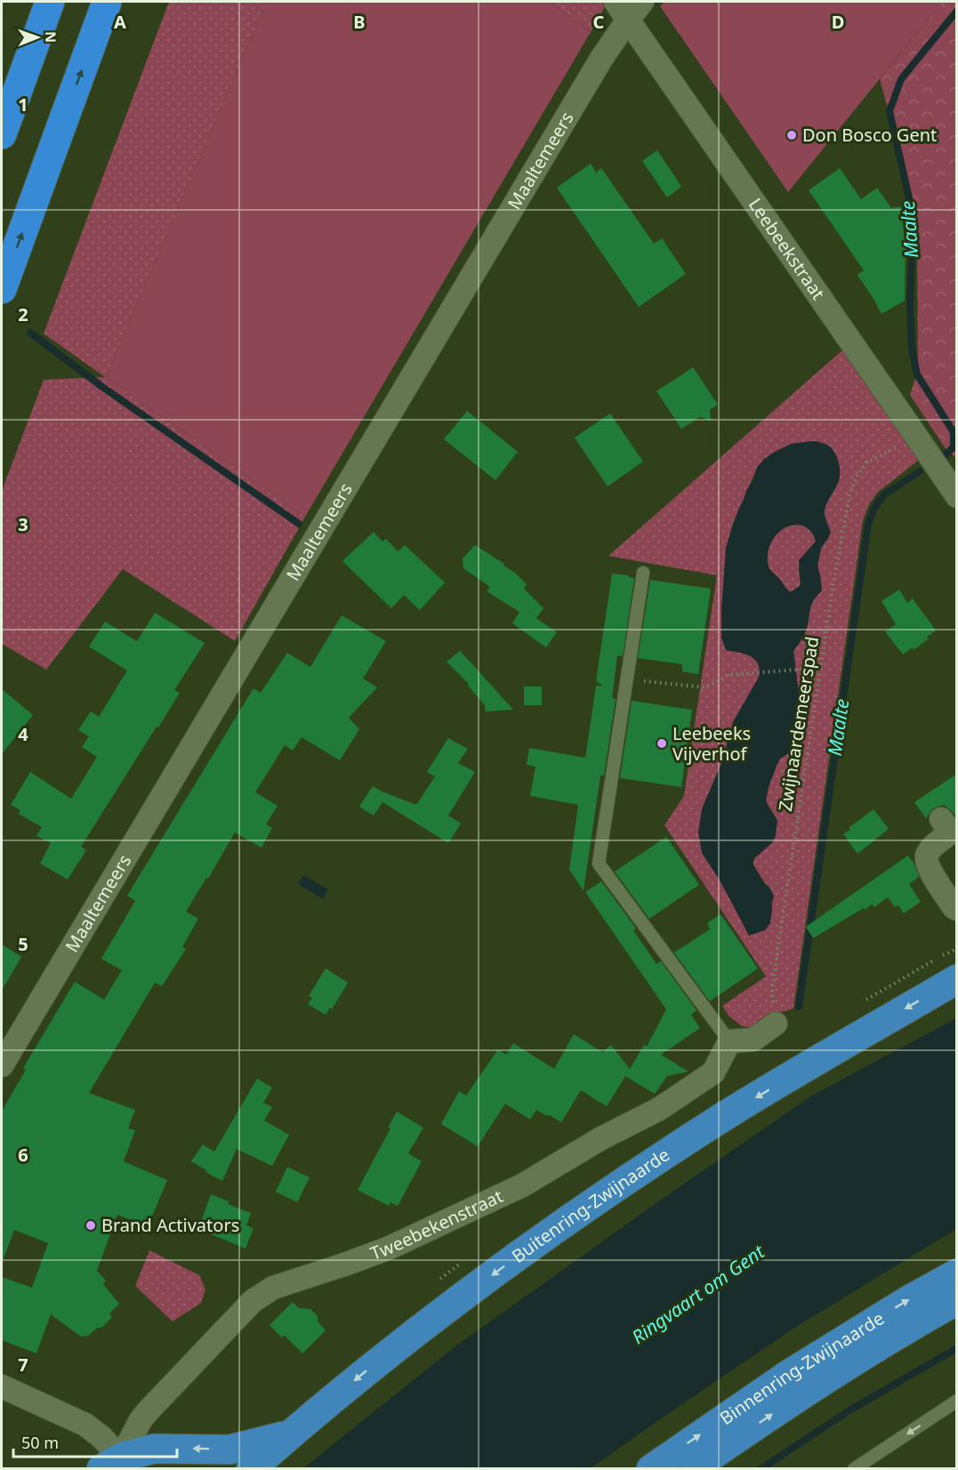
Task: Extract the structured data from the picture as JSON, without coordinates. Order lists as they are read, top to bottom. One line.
{"streets":{"highway":["Buitenring-Zwijnaarde","Binnenring-Zwijnaarde"],"street":["Maaltemeers","Leebeekstraat","Tweebekenstraat"],"path":["Zwijnaardemeerspad"]},"crossings":[["Maaltemeers","Leebeekstraat"],["Leebeekstraat","Zwijnaardemeerspad"]],"one_way":["Buitenring-Zwijnaarde"],"water":["Maalte","Ringvaart om Gent"],"places":["Don Bosco Gent","Leebeeks Vijverhof","Brand Activators"],"scale_bar":"50 m","north":"right","grid":{"columns":["A","B","C","D"],"rows":["1","2","3","4","5","6","7"]}}
